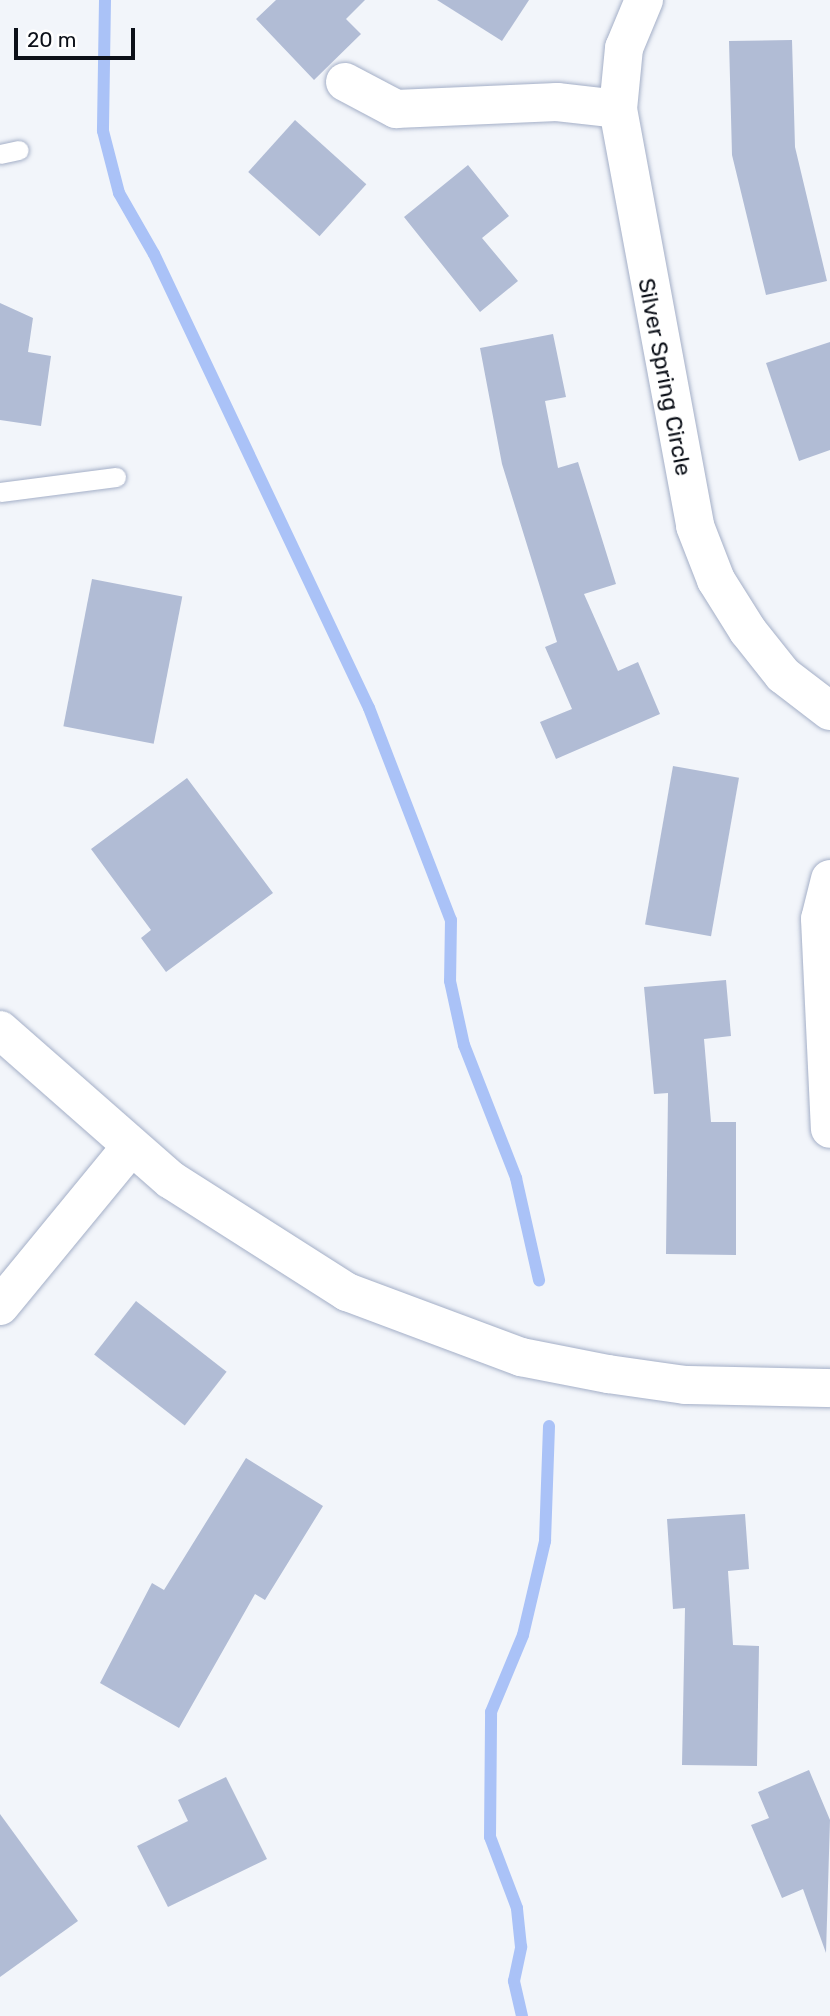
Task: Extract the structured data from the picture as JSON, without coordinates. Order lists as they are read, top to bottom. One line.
{"streets":{"street":["Silver Spring Circle"]},"scale_bar":"20 m"}
